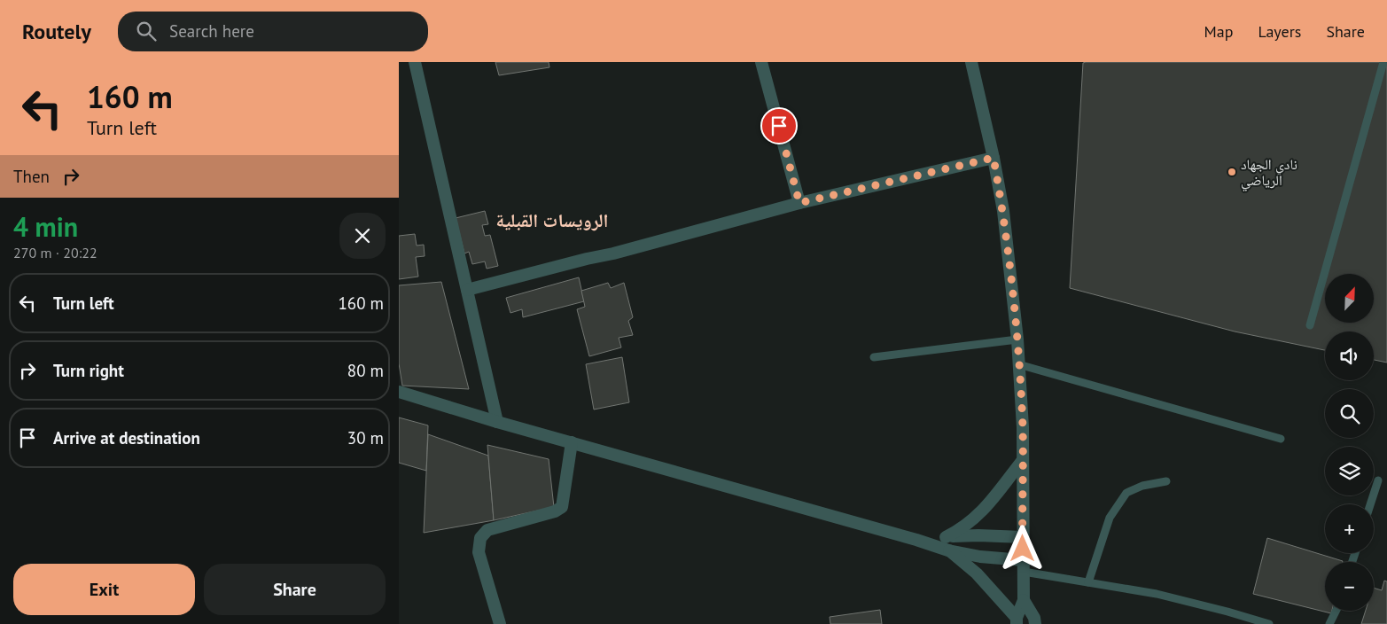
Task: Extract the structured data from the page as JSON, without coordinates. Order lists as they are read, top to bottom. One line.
{"districts":["الرويسات القبلية"],"places":["نادي الجهاد الرياضي"],"north":"top right","page":{"header":"Routely","search":"Search here","nav":["Map","Layers","Share"],"turn":["160 m","Turn left"],"then":"Then","heading":["4 min","270 m · 20:22"],"list":[{"name":"Turn left","value":"160 m"},{"name":"Turn right","value":"80 m"},{"name":"Arrive at destination","value":"30 m"}],"map_buttons":["+","−"],"buttons":["Exit","Share"]}}
